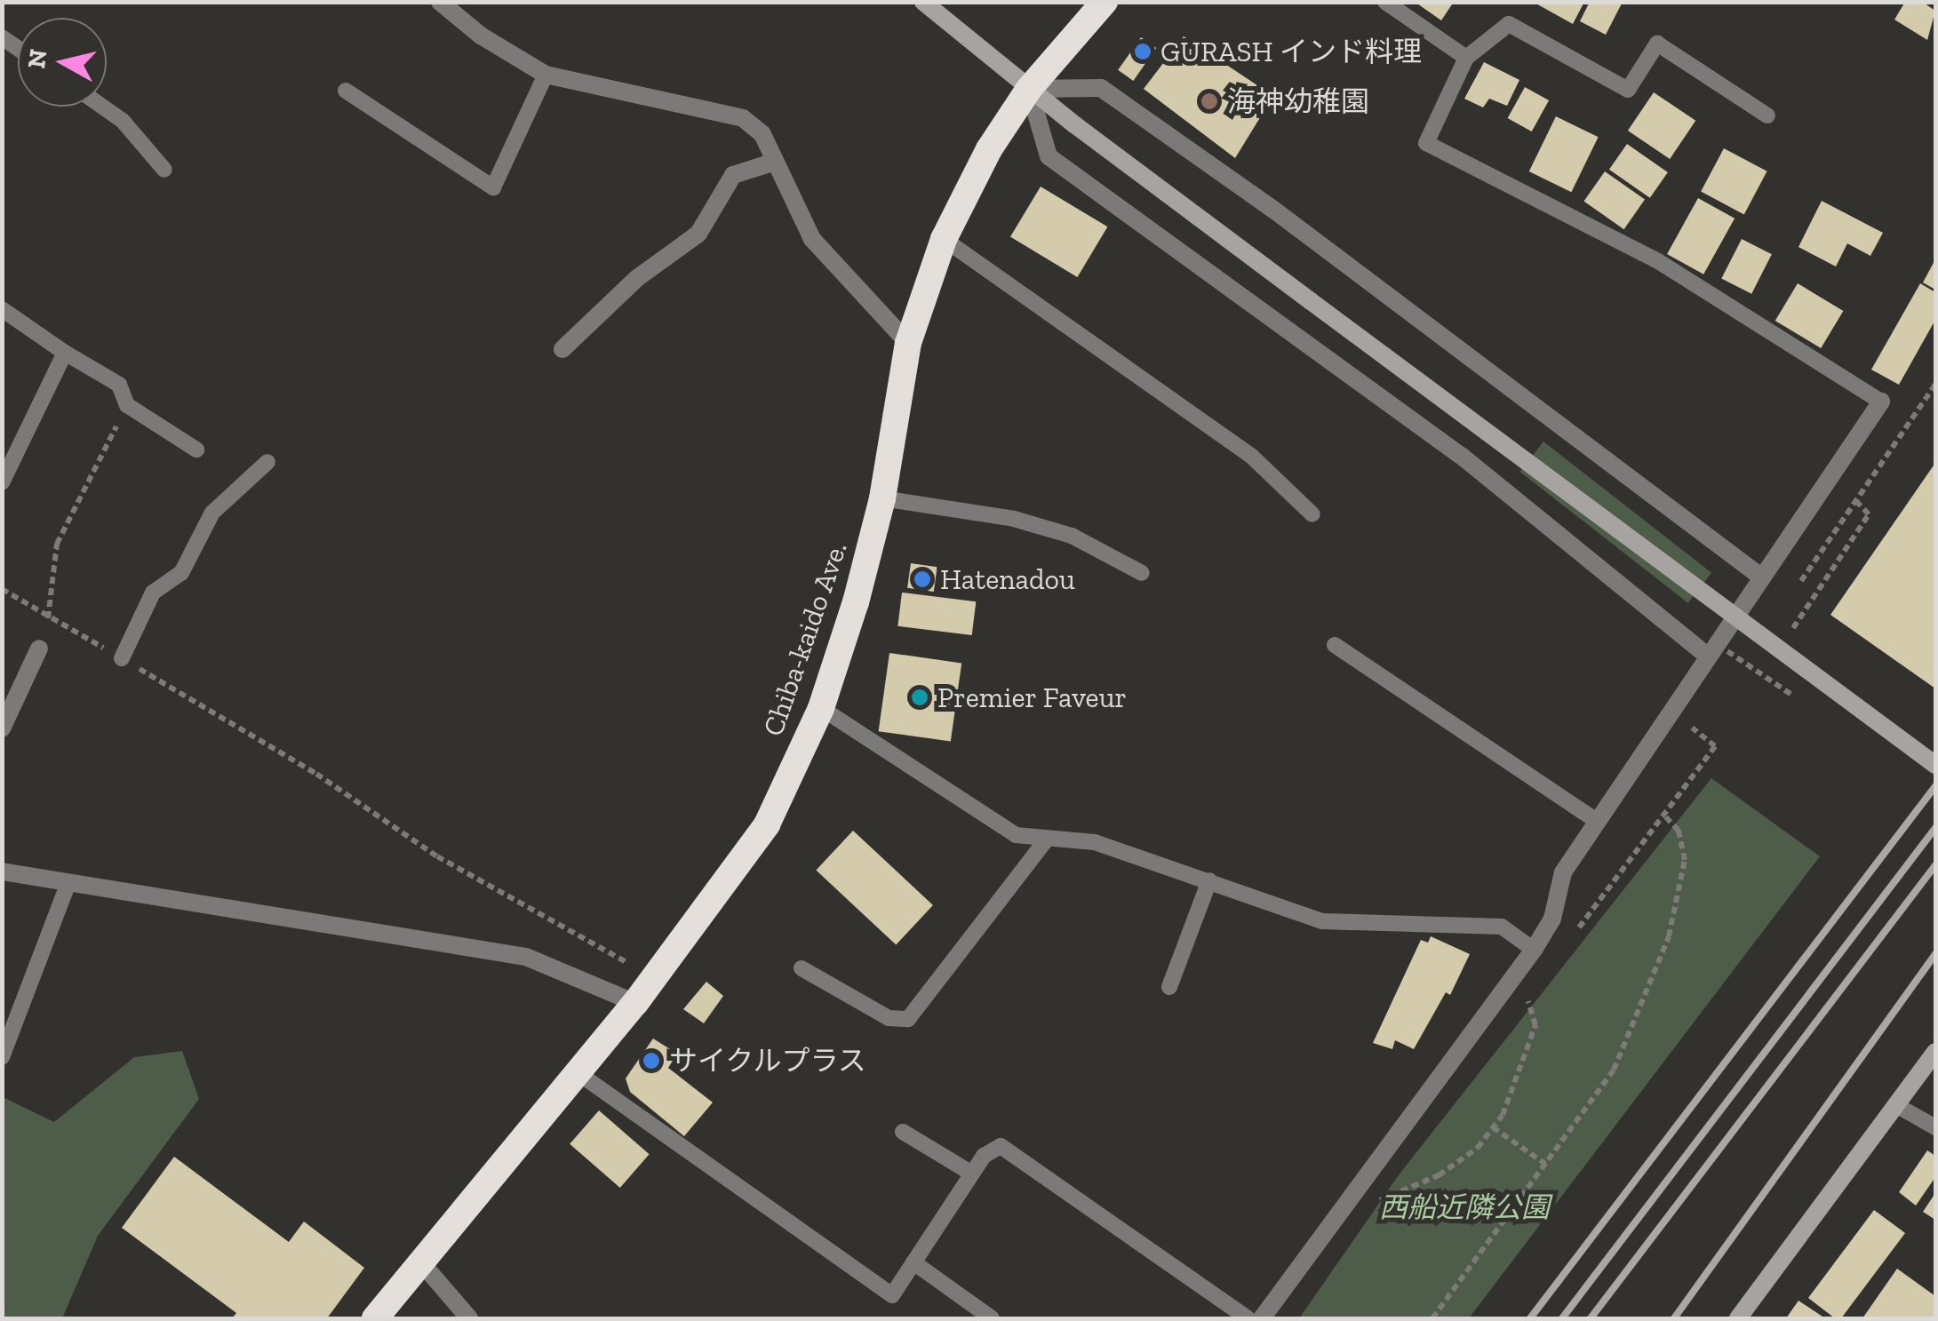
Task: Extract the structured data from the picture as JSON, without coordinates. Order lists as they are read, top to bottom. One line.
{"streets":{"highway":["Chiba-kaido Ave."]},"parks":["西船近隣公園"],"places":["GURASH インド料理","海神幼稚園","Hatenadou","Premier Faveur","サイクルプラス"],"north":"left"}
